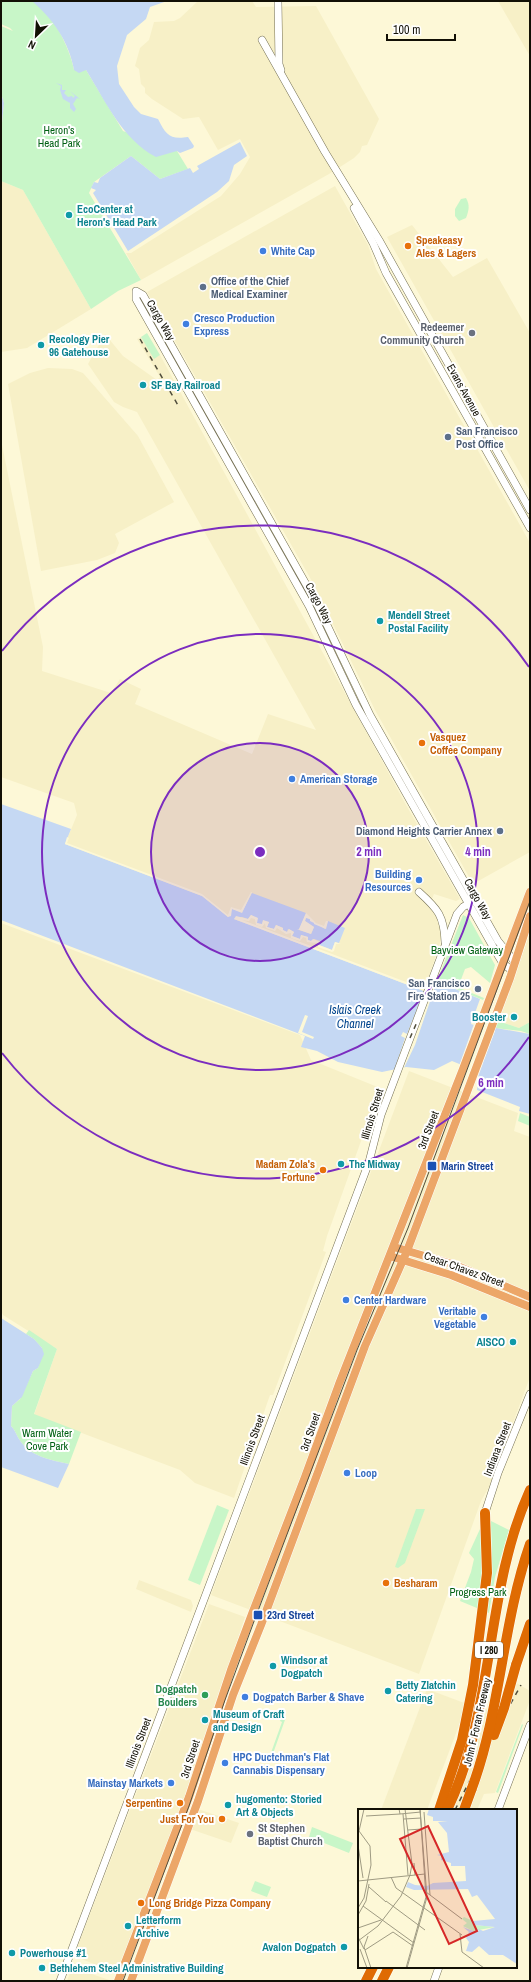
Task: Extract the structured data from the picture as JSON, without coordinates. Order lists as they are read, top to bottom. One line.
{"streets":{"highway":["I 280","John F Foran Freeway"],"main road":["Cargo Way","Evans Avenue","Illinois Street","3rd Street","Cesar Chavez Street","Indiana Street"]},"crossings":[["Cargo Way","Illinois Street"],["Cargo Way","3rd Street"],["3rd Street","Cesar Chavez Street"]],"water":["Islais Creek Channel"],"parks":["Heron's Head Park","Bayview Gateway","Warm Water Cove Park","Progress Park"],"places":{"other":["EcoCenter at Heron's Head Park","Speakeasy Ales & Lagers","White Cap","Office of the Chief Medical Examiner","Cresco Production Express","Redeemer Community Church","Recology Pier 96 Gatehouse","SF Bay Railroad","San Francisco Post Office","Mendell Street Postal Facility","Vasquez Coffee Company","American Storage","Diamond Heights Carrier Annex","Building Resources","San Francisco Fire Station 25","Booster","The Midway","Madam Zola's Fortune","Center Hardware","Veritable Vegetable","AISCO","Loop","Besharam","Windsor at Dogpatch","Betty Zlatchin Catering","Dogpatch Boulders","Dogpatch Barber & Shave","Museum of Craft and Design","HPC Ductchman's Flat Cannabis Dispensary","Mainstay Markets","Serpentine","hugomento: Storied Art & Objects","Just For You","St Stephen Baptist Church","Long Bridge Pizza Company","Letterform Archive","Avalon Dogpatch","Powerhouse #1","Bethlehem Steel Administrative Building"],"transit":["Marin Street","23rd Street"]},"scale_bar":"100 m","north":"bottom left","rings":["2 min","4 min","6 min"]}
